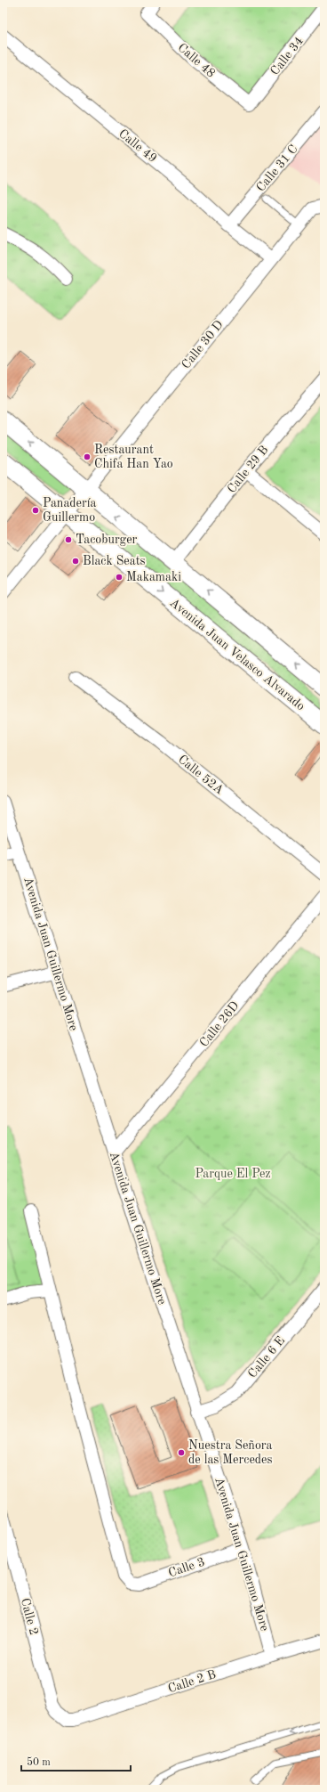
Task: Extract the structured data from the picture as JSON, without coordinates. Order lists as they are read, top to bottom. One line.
{"streets":{"main road":["Avenida Juan Velasco Alvarado"],"street":["Calle 34","Calle 48","Calle 49","Calle 31 C","Calle 30 D","Calle 29 B","Calle 52A","Avenida Juan Guillermo More","Calle 26D","Calle 6 E","Calle 3","Calle 2","Calle 2 B"]},"crossings":[["Calle 34","Calle 48"],["Calle 49","Calle 31 C"],["Calle 49","Calle 30 D"],["Avenida Juan Guillermo More","Calle 26D"],["Avenida Juan Guillermo More","Calle 6 E"],["Avenida Juan Guillermo More","Calle 3"],["Avenida Juan Guillermo More","Calle 2 B"],["Calle 2","Calle 2 B"]],"parks":["Parque El Pez"],"places":["Restaurant Chifa Han Yao","Panadería Guillermo","Tacoburger","Black Seats","Makamaki","Nuestra Señora de las Mercedes"],"scale_bar":"50 m"}
